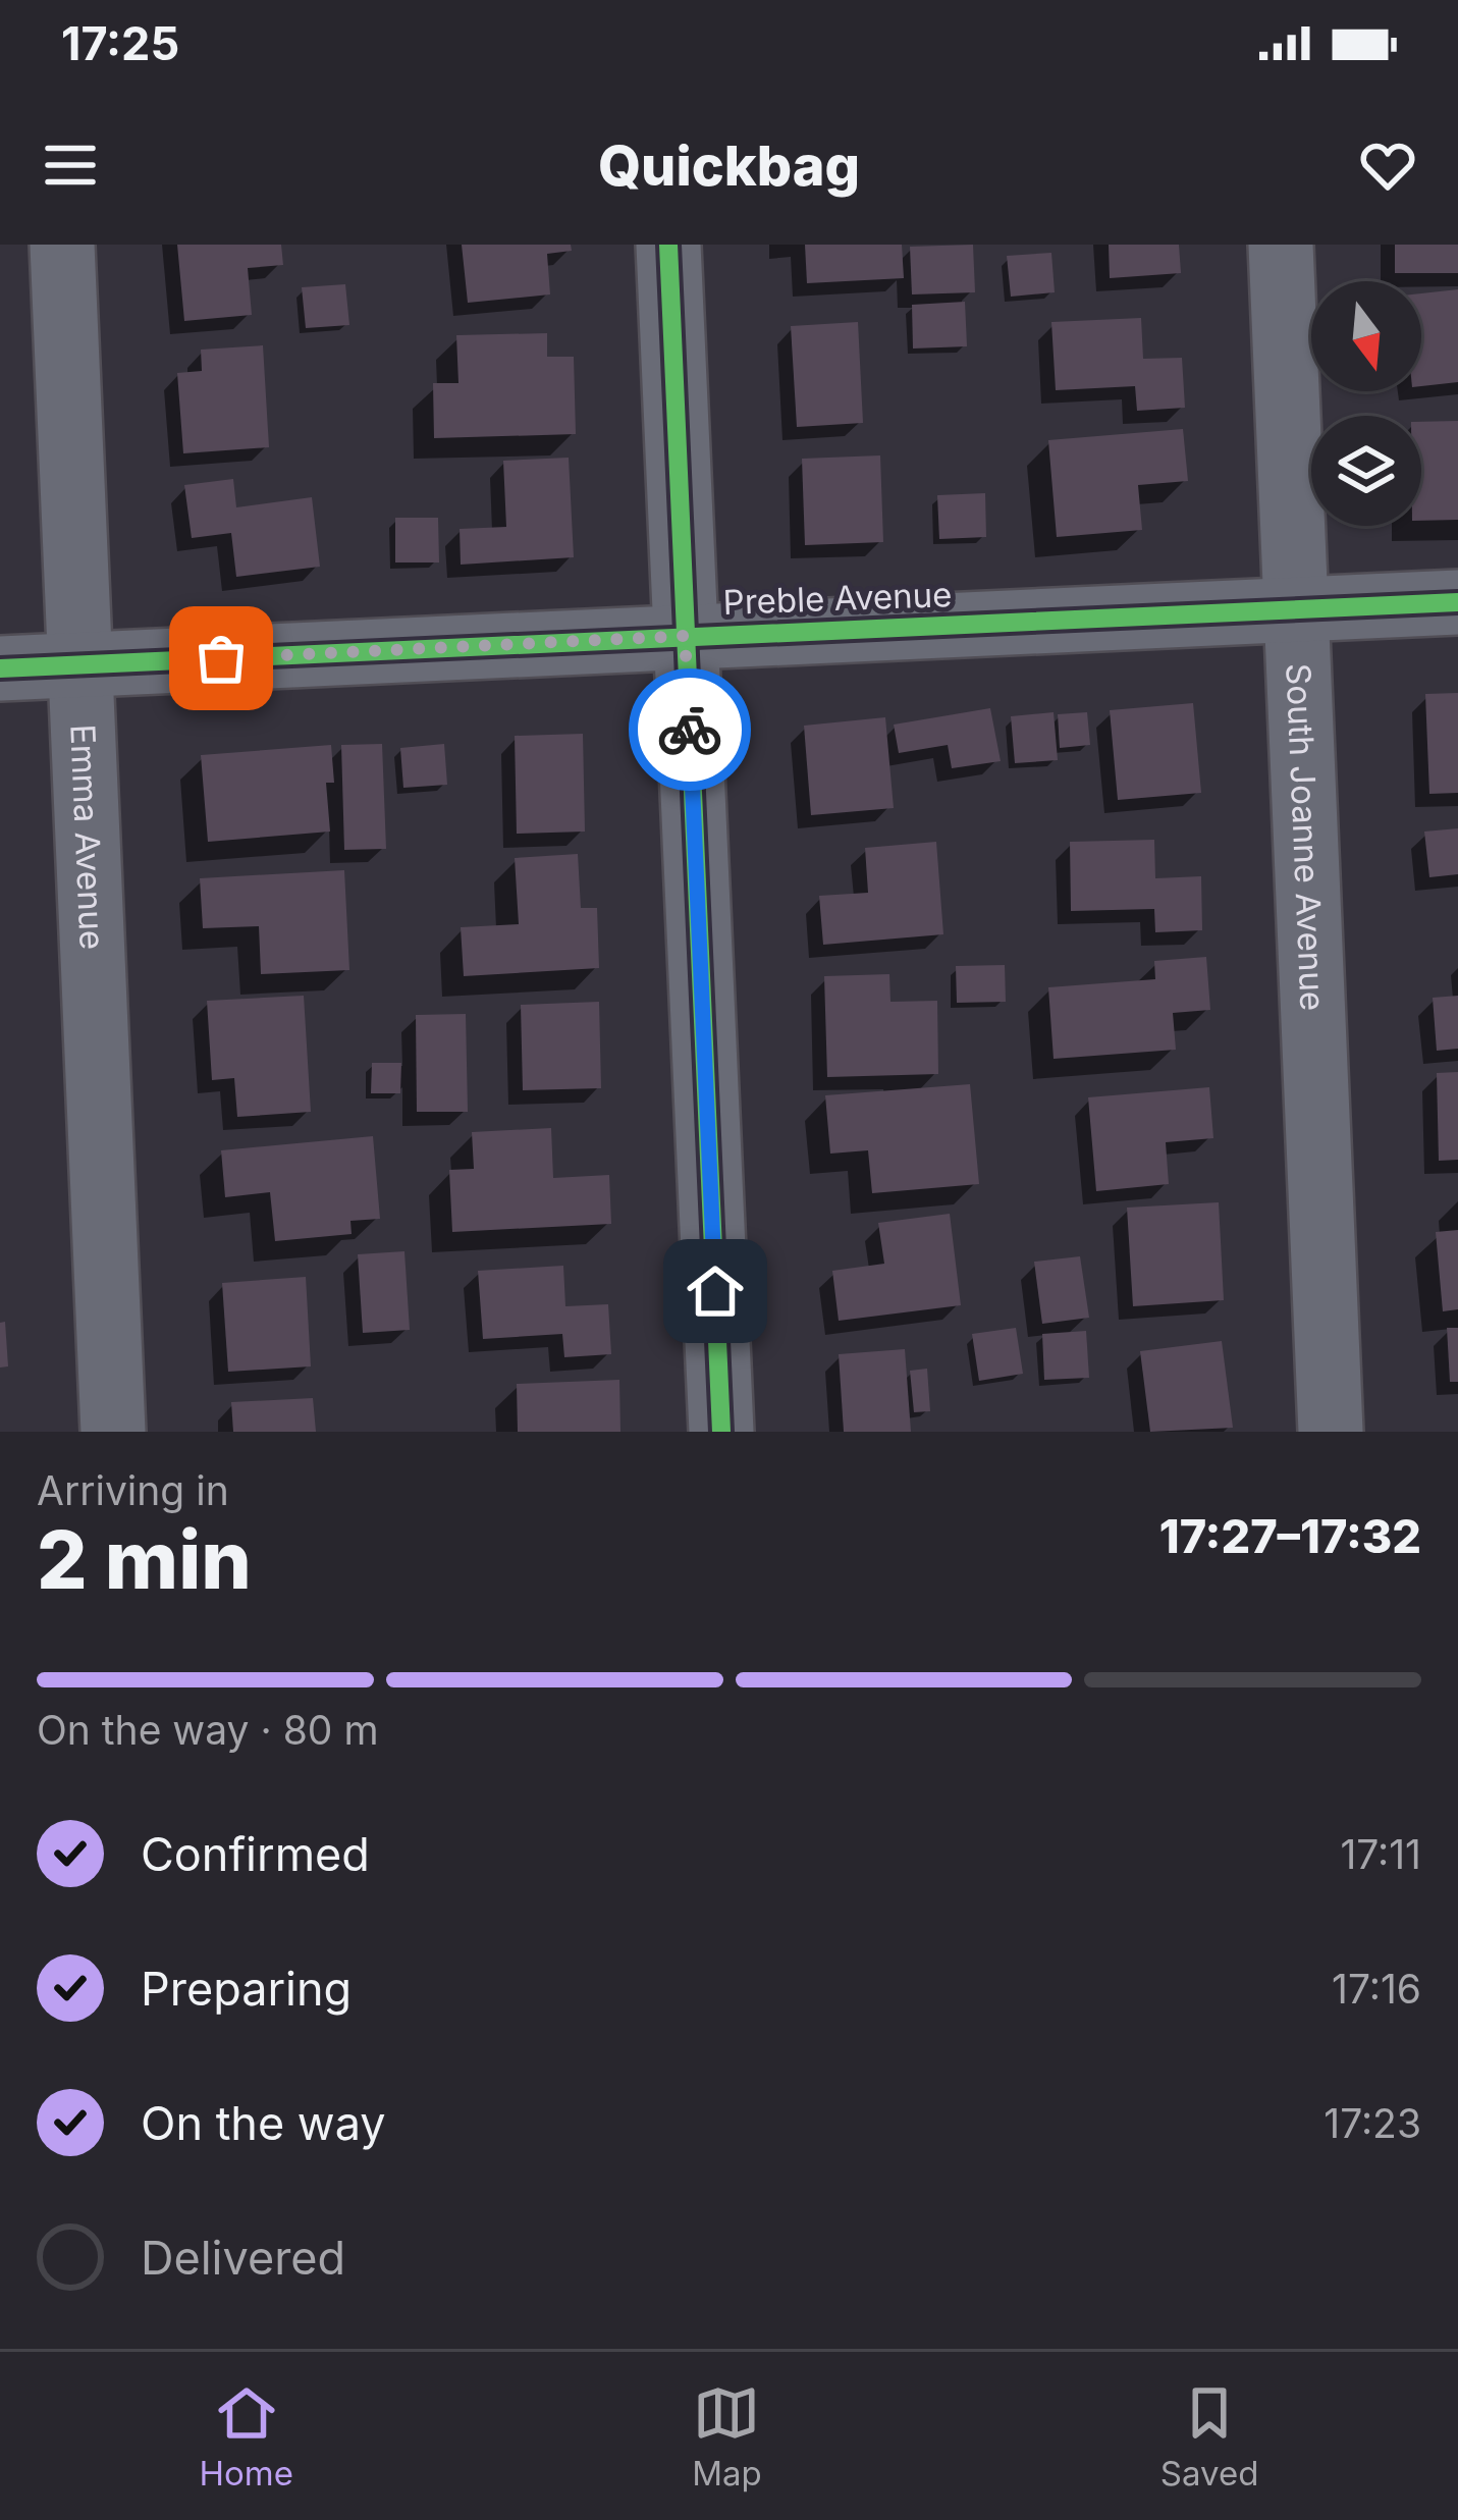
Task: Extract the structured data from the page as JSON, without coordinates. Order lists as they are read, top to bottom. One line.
{"streets":{"street":["Preble Avenue","Emma Avenue","South Joanne Avenue"]},"crossings":[["Preble Avenue","Emma Avenue"],["Preble Avenue","South Joanne Avenue"]],"north":"bottom","page":{"status":"17:25","header":"Quickbag","heading":["2 min","Arriving in","17:27–17:32"],"bar":"On the way · 80 m","list":[["Confirmed","17:11"],["Preparing","17:16"],["On the way","17:23"],"Delivered"],"tabs":["Home","Map","Saved"]}}
